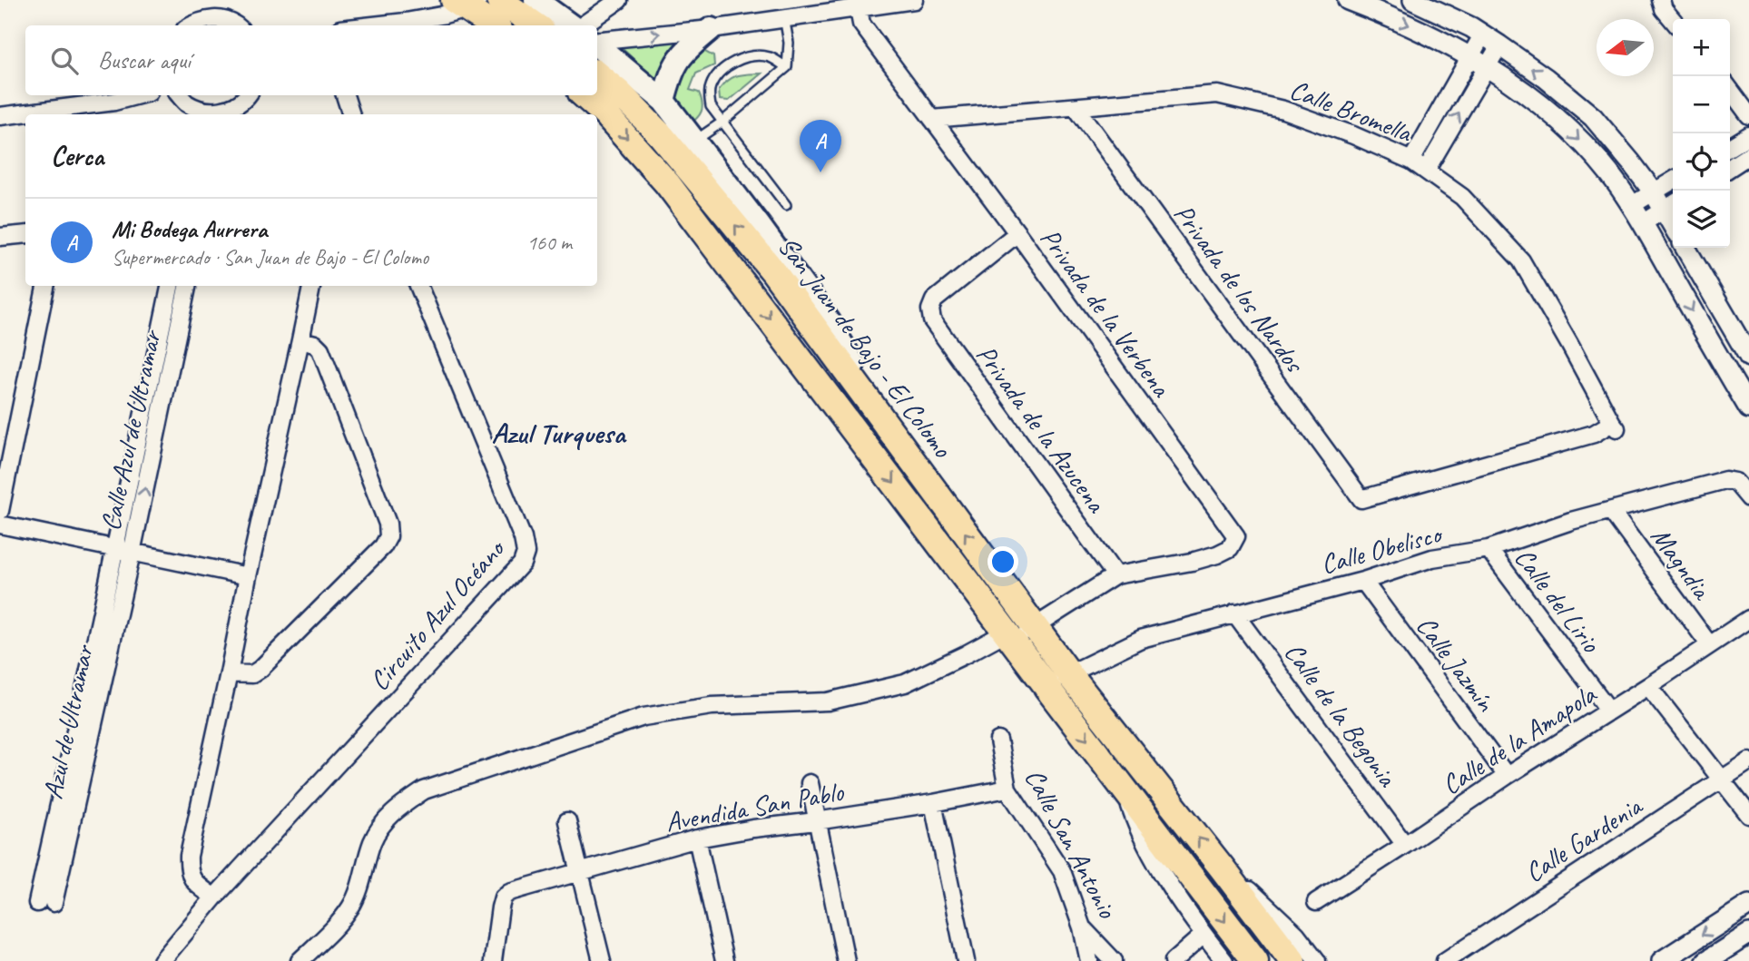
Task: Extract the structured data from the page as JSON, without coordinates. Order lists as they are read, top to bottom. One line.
{"streets":{"main road":["San Juan de Bajo - El Colomo"],"street":["Calle Bromella","Privada de los Nardos","Privada de la Verbena","Privada de la Azucena","Calle Azul de Ultramar","Calle Obelisco","Magndia","Calle del Lirio","Circuito Azul Océano","Calle Jazmín","Calle de la Begonia","Azul de Ultramar","Calle de la Amapola","Avendida San Pablo","Calle Gardenia","Calle San Antonio"]},"crossings":[["Calle Bromella","Privada de los Nardos"],["Calle Bromella","Privada de la Verbena"],["Privada de la Verbena","Privada de la Azucena"],["San Juan de Bajo - El Colomo","Calle Obelisco"],["Calle Azul de Ultramar","Azul de Ultramar"],["Calle Obelisco","Magndia"],["Calle Obelisco","Calle del Lirio"],["Calle Obelisco","Calle Jazmín"],["Calle Obelisco","Calle de la Begonia"],["Magndia","Calle de la Amapola"],["Calle del Lirio","Calle de la Amapola"],["Calle Jazmín","Calle de la Amapola"],["Calle de la Begonia","Calle de la Amapola"],["Avendida San Pablo","Calle San Antonio"]],"districts":["Azul Turquesa"],"north":"left","page":{"map_buttons":["+","−"],"search":"Buscar aquí","heading":"Cerca","pins":"A","list":[{"mark":"A","name":"Mi Bodega Aurrera","note":"Supermercado · San Juan de Bajo - El Colomo","value":"160 m"}]}}
